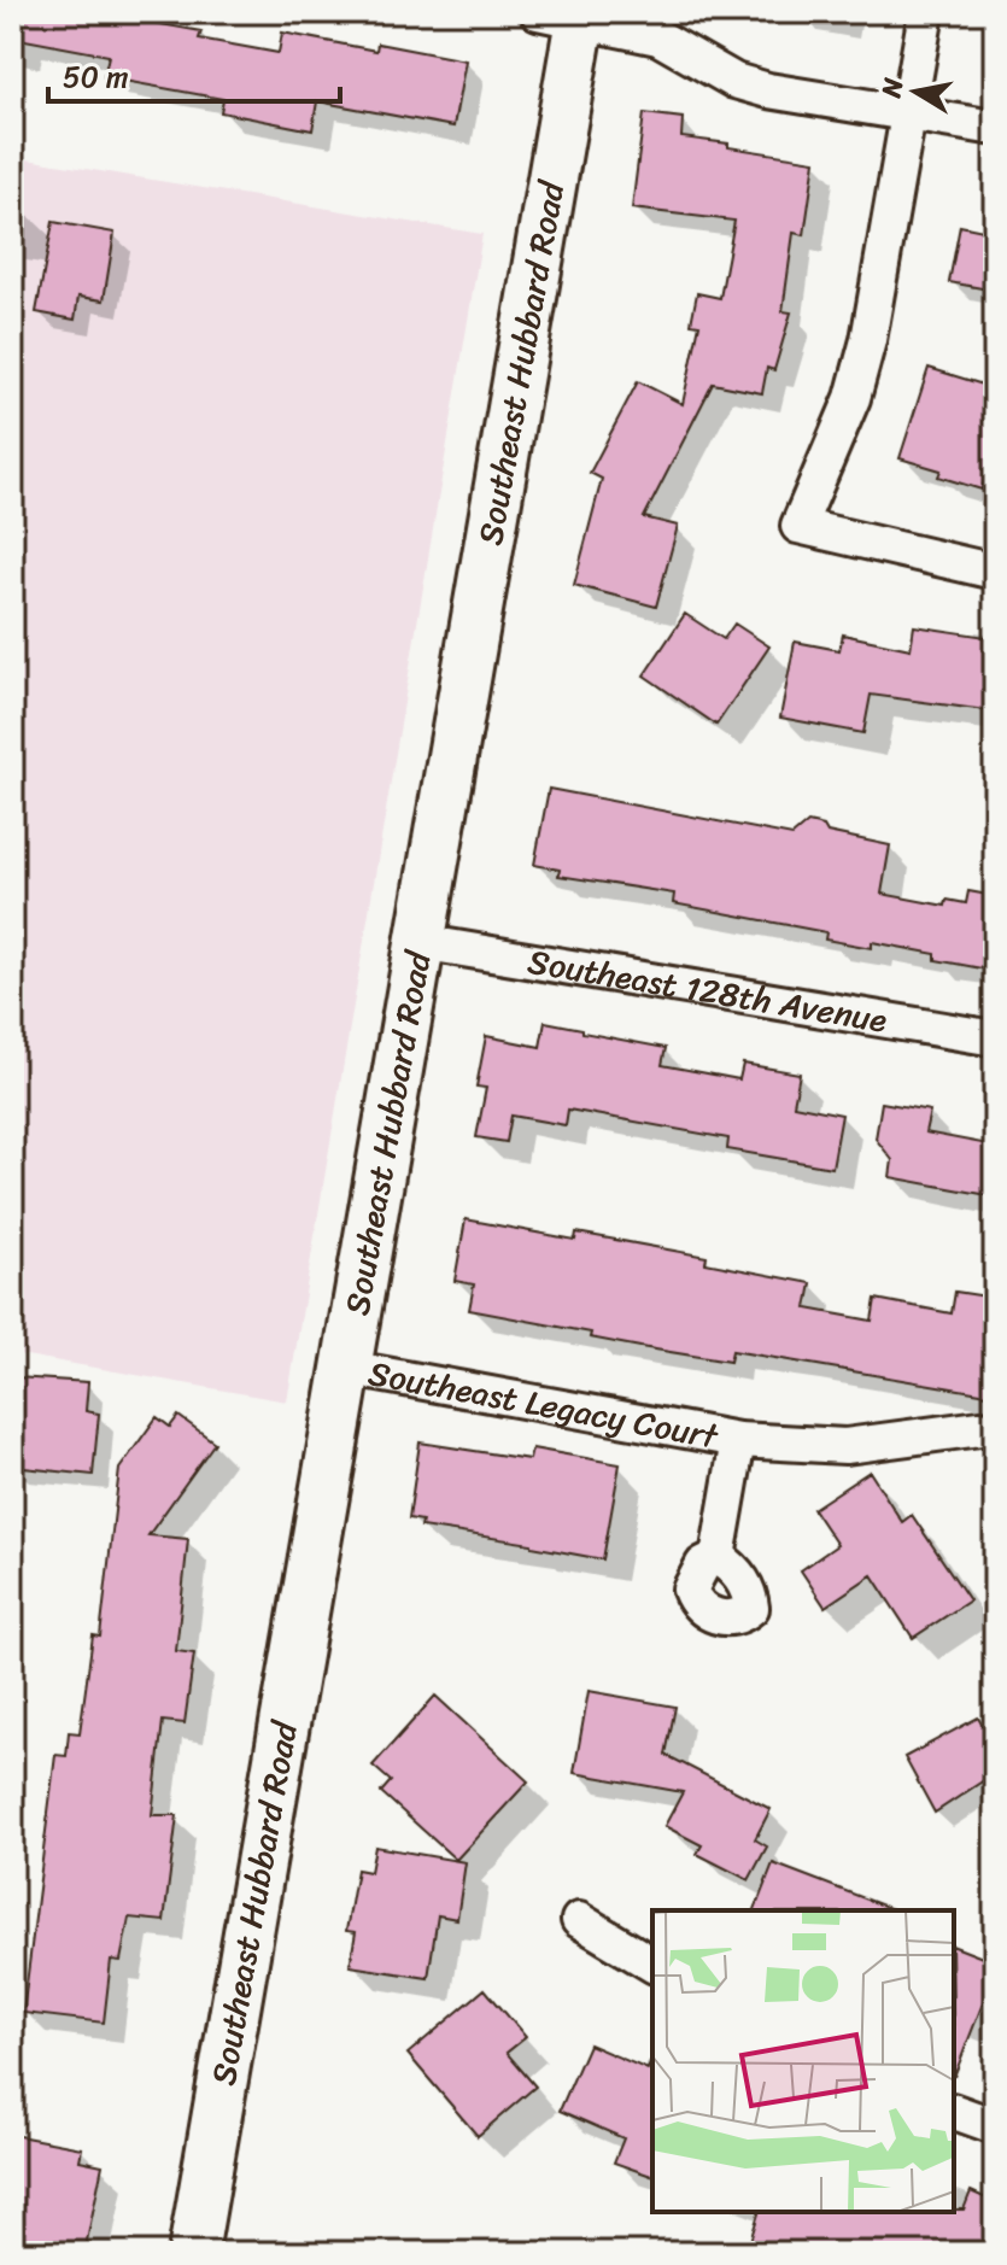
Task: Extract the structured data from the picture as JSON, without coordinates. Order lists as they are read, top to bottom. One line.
{"streets":{"main road":["Southeast Hubbard Road"],"street":["Southeast 128th Avenue","Southeast Legacy Court"]},"crossings":[["Southeast Hubbard Road","Southeast 128th Avenue"],["Southeast Hubbard Road","Southeast Legacy Court"]],"scale_bar":"50 m","north":"left"}
